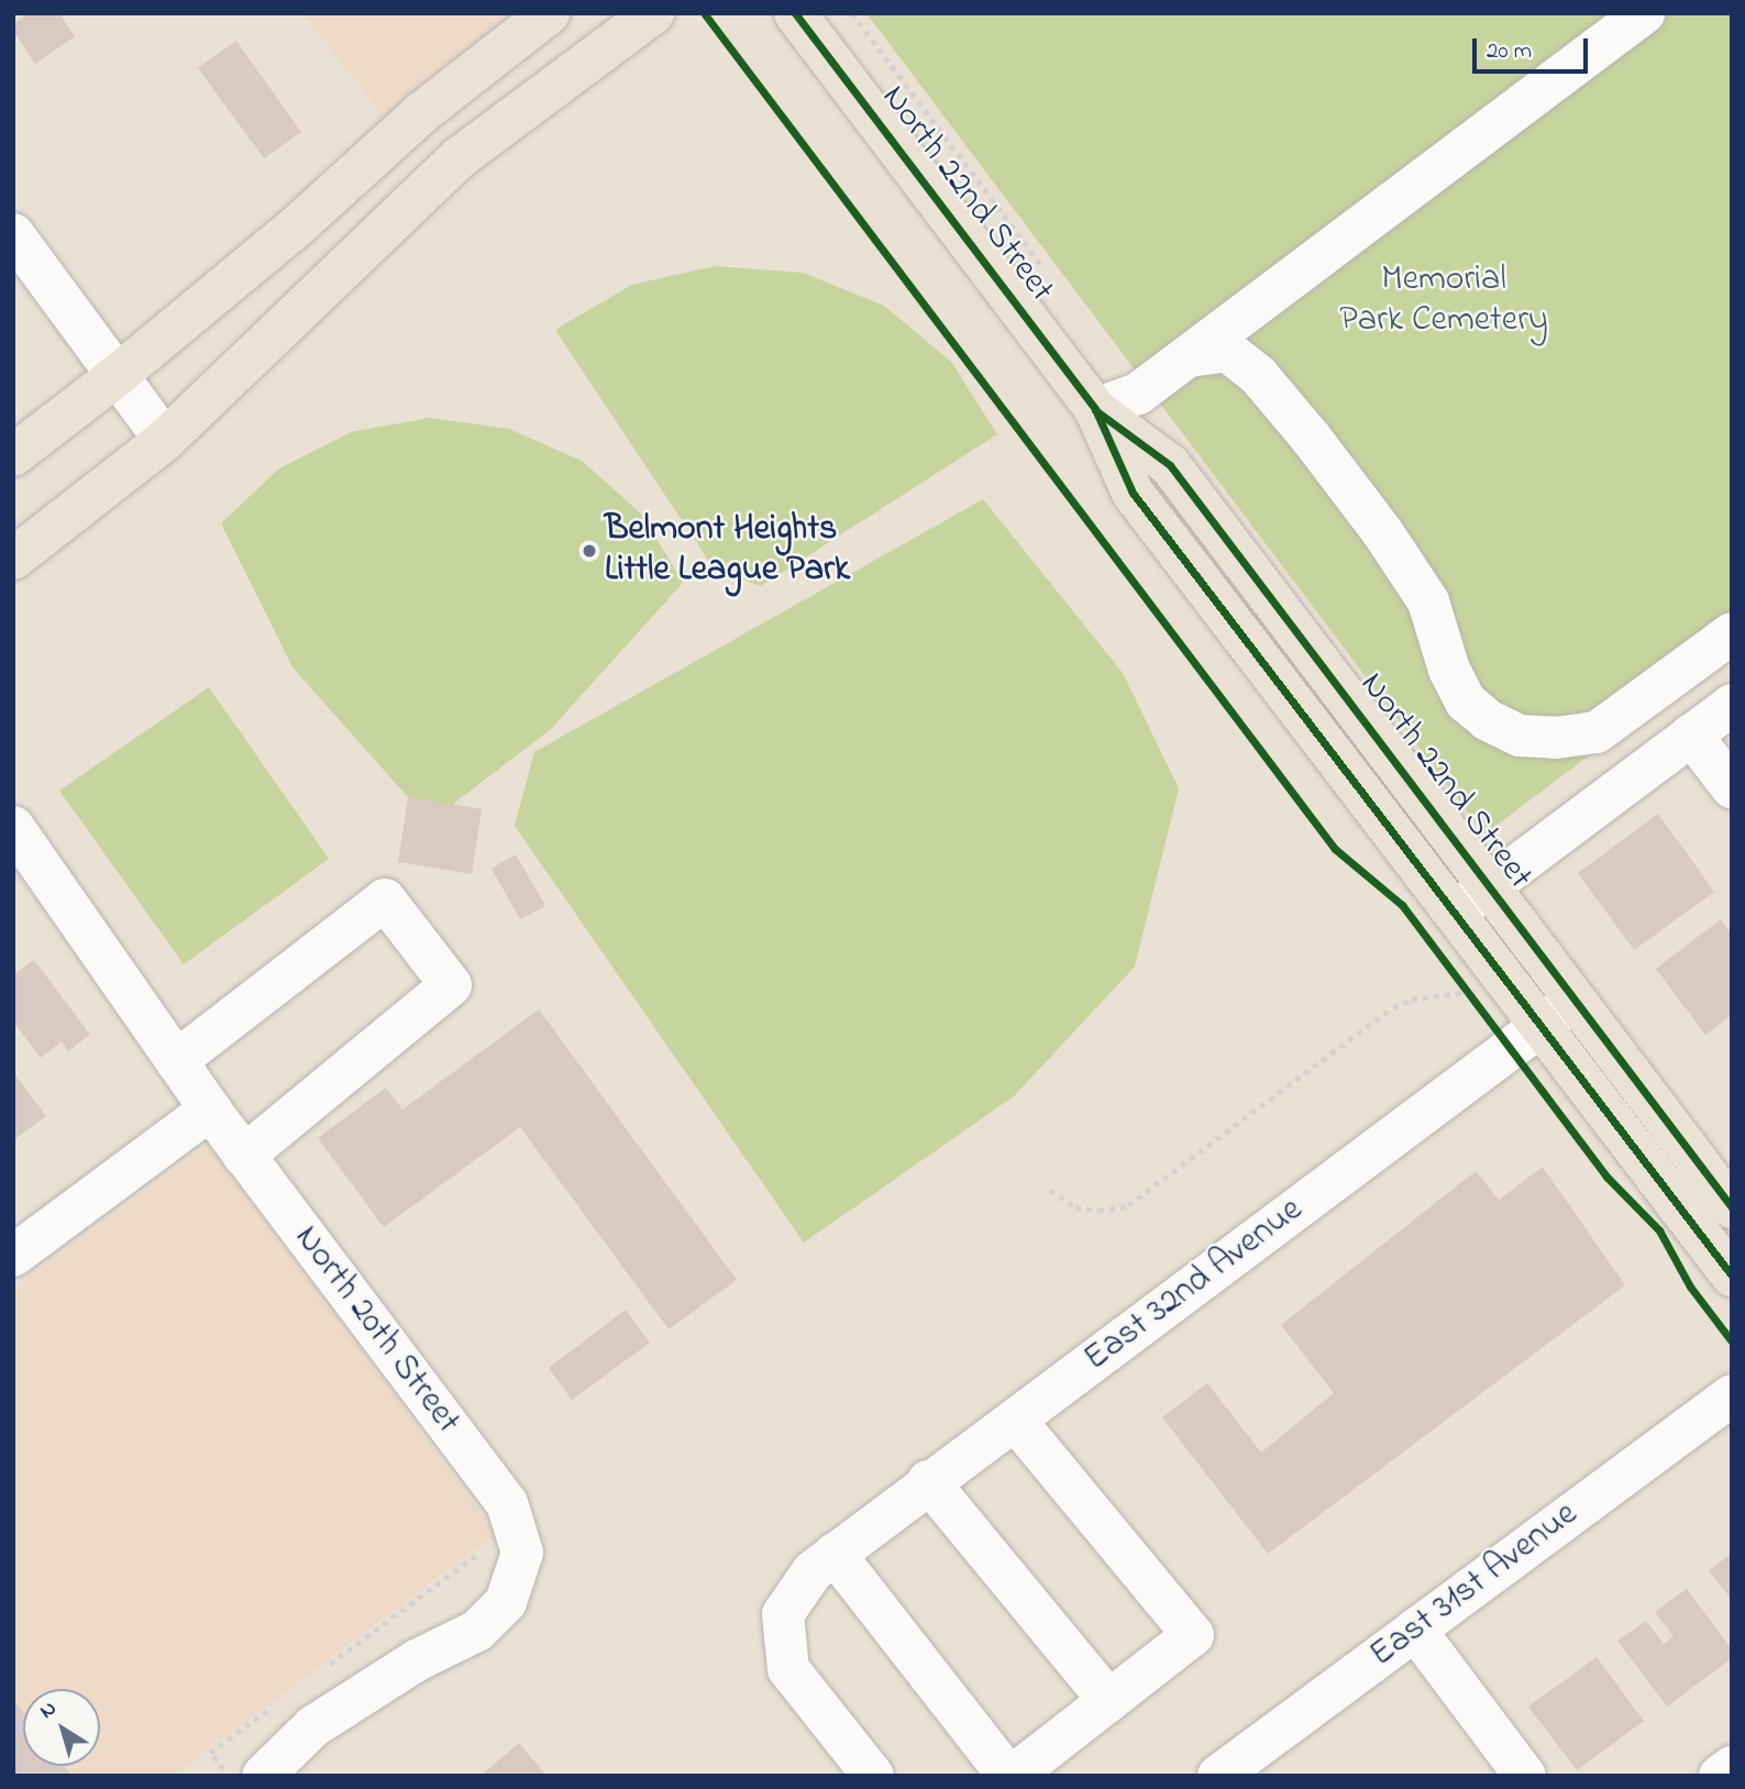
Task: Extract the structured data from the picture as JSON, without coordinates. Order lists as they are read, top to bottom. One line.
{"streets":{"main road":["North 22nd Street"],"street":["East 32nd Avenue","North 20th Street","East 31st Avenue"]},"crossings":[["North 22nd Street","East 32nd Avenue"]],"parks":["Memorial Park Cemetery"],"places":["Belmont Heights Little League Park"],"scale_bar":"20 m","north":"top left"}
